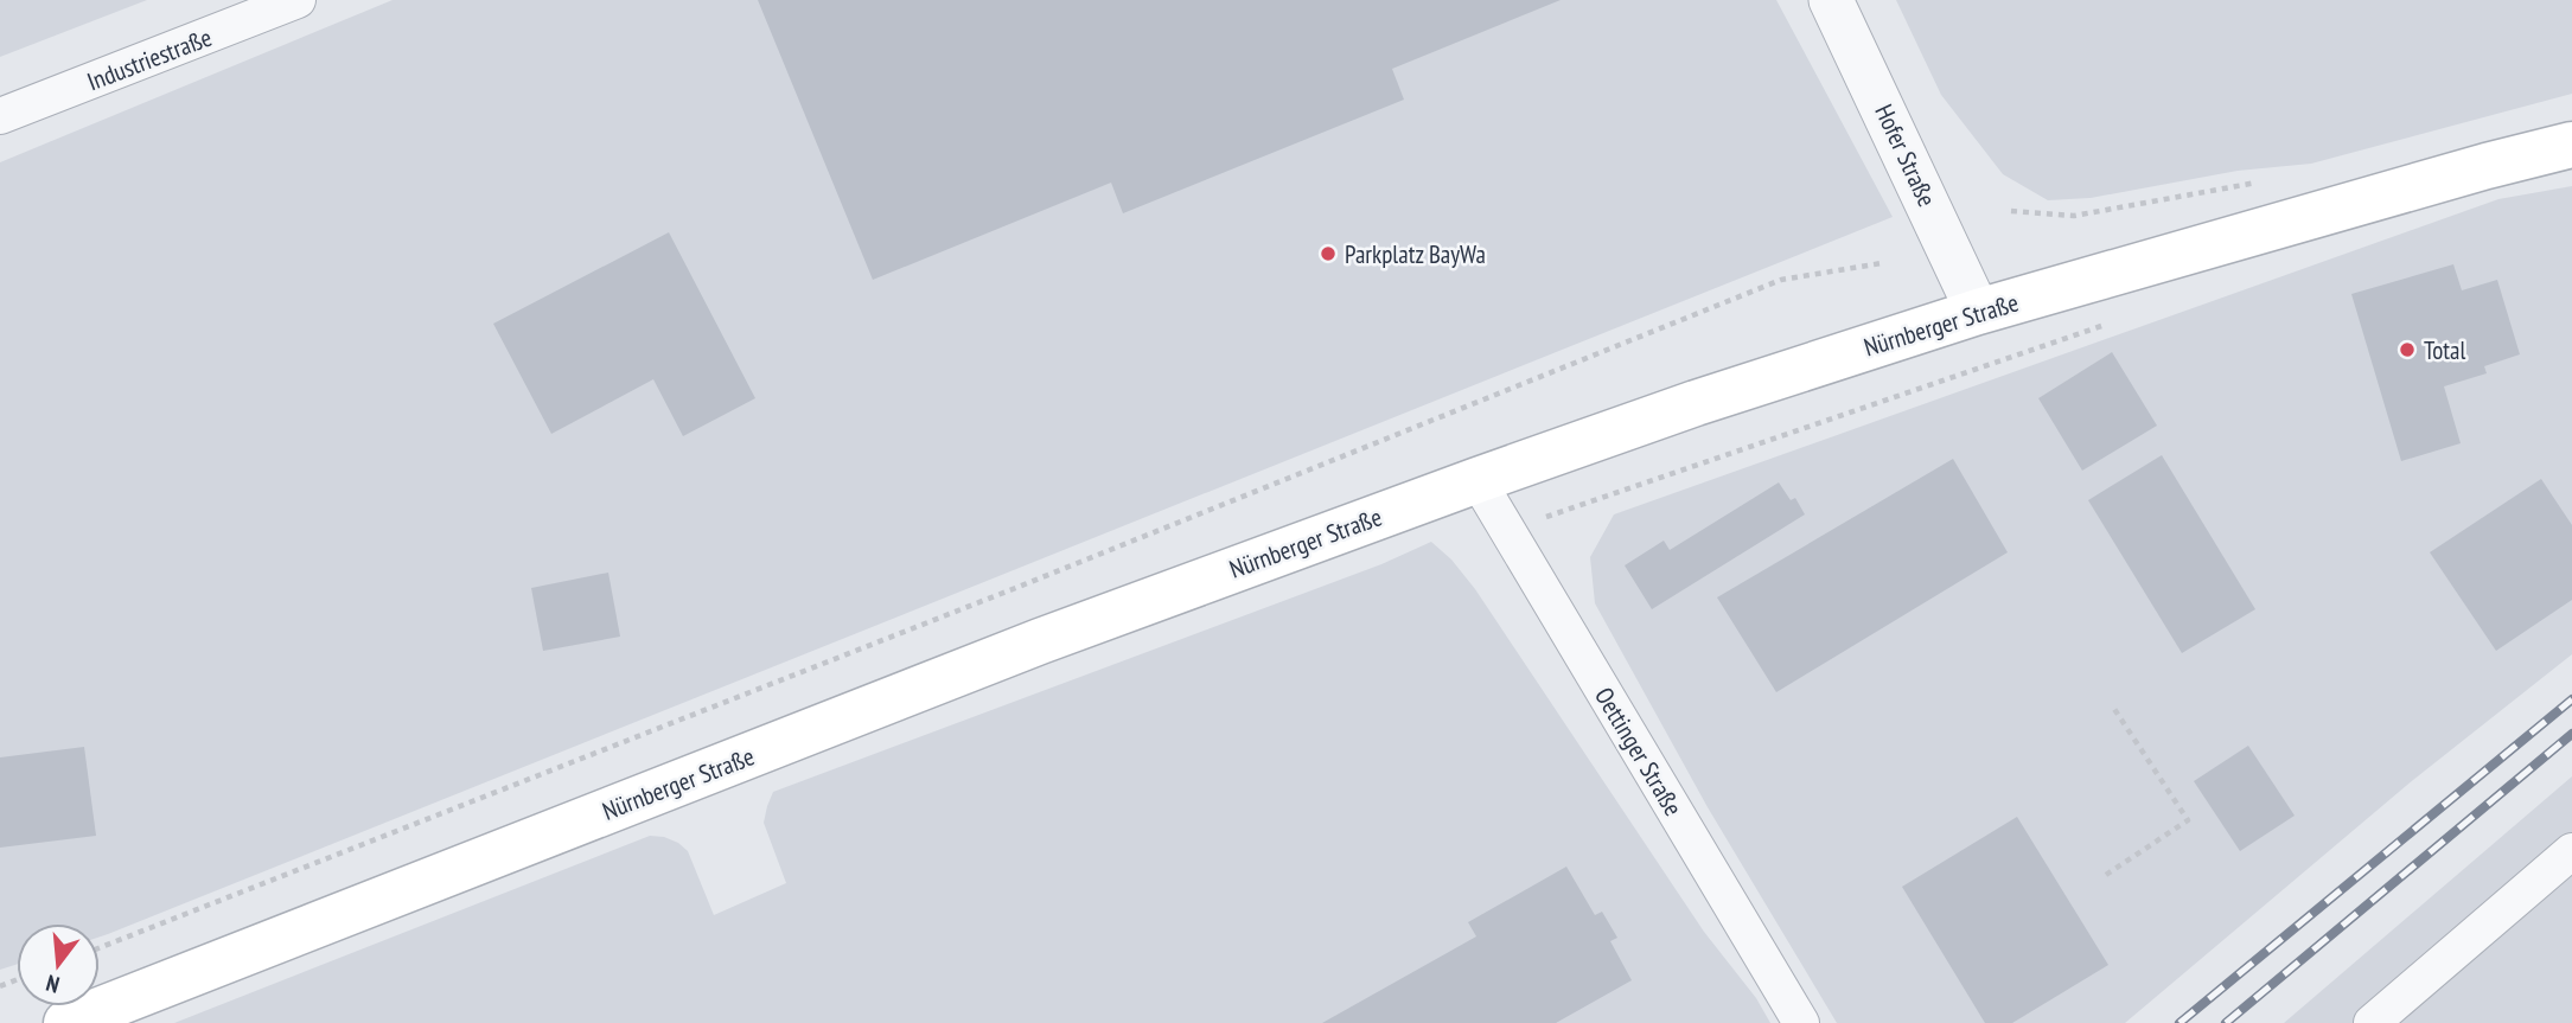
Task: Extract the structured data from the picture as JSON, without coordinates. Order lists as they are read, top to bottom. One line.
{"streets":{"main road":["Nürnberger Straße"],"street":["Industriestraße","Hofer Straße","Oettinger Straße"]},"crossings":[["Hofer Straße","Nürnberger Straße"],["Nürnberger Straße","Oettinger Straße"]],"places":["Parkplatz BayWa","Total"],"north":"bottom"}
